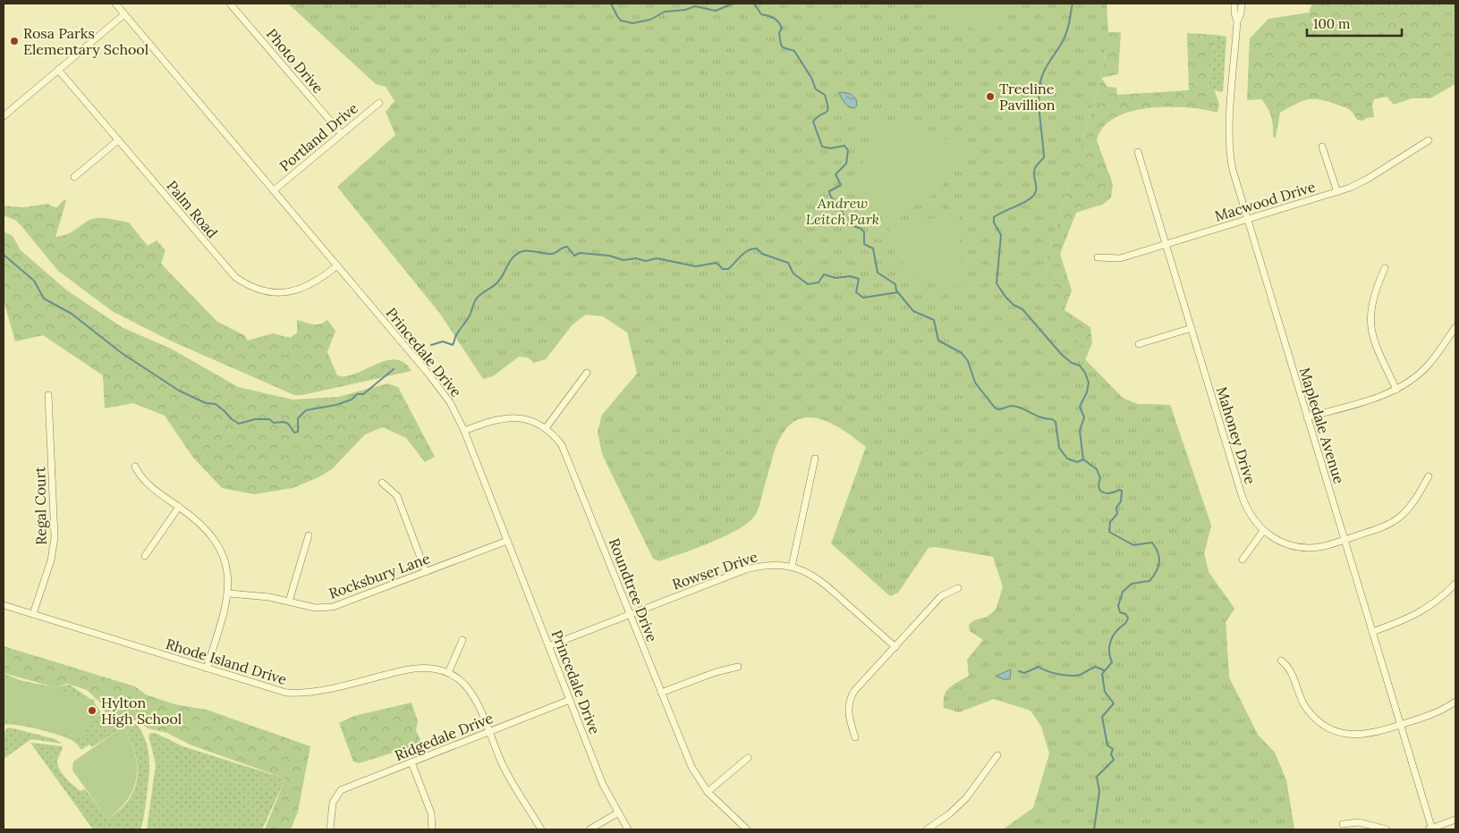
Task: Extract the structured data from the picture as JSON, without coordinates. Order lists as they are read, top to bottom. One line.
{"streets":{"street":["Photo Drive","Portland Drive","Macwood Drive","Palm Road","Princedale Drive","Mapledale Avenue","Mahoney Drive","Regal Court","Rowser Drive","Rocksbury Lane","Roundtree Drive","Rhode Island Drive","Ridgedale Drive"]},"crossings":[["Photo Drive","Portland Drive"],["Portland Drive","Princedale Drive"],["Macwood Drive","Mapledale Avenue"],["Macwood Drive","Mahoney Drive"],["Palm Road","Princedale Drive"],["Princedale Drive","Rowser Drive"],["Princedale Drive","Rocksbury Lane"],["Princedale Drive","Roundtree Drive"],["Princedale Drive","Ridgedale Drive"],["Mapledale Avenue","Mahoney Drive"],["Regal Court","Rhode Island Drive"],["Rowser Drive","Roundtree Drive"],["Rhode Island Drive","Ridgedale Drive"]],"parks":["Andrew Leitch Park"],"places":["Rosa Parks Elementary School","Treeline Pavillion","Hylton High School"],"scale_bar":"100 m"}
